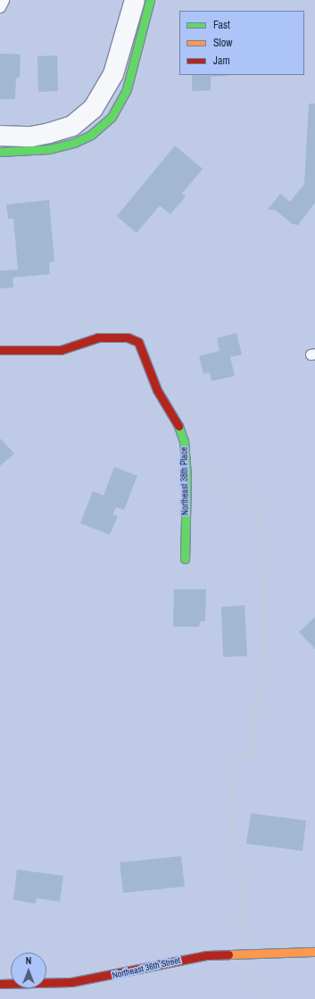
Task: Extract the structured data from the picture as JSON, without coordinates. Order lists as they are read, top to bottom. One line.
{"streets":{"street":["Northeast 38th Place","Northeast 36th Street"]},"legend":["Fast","Slow","Jam"],"north":"top"}
